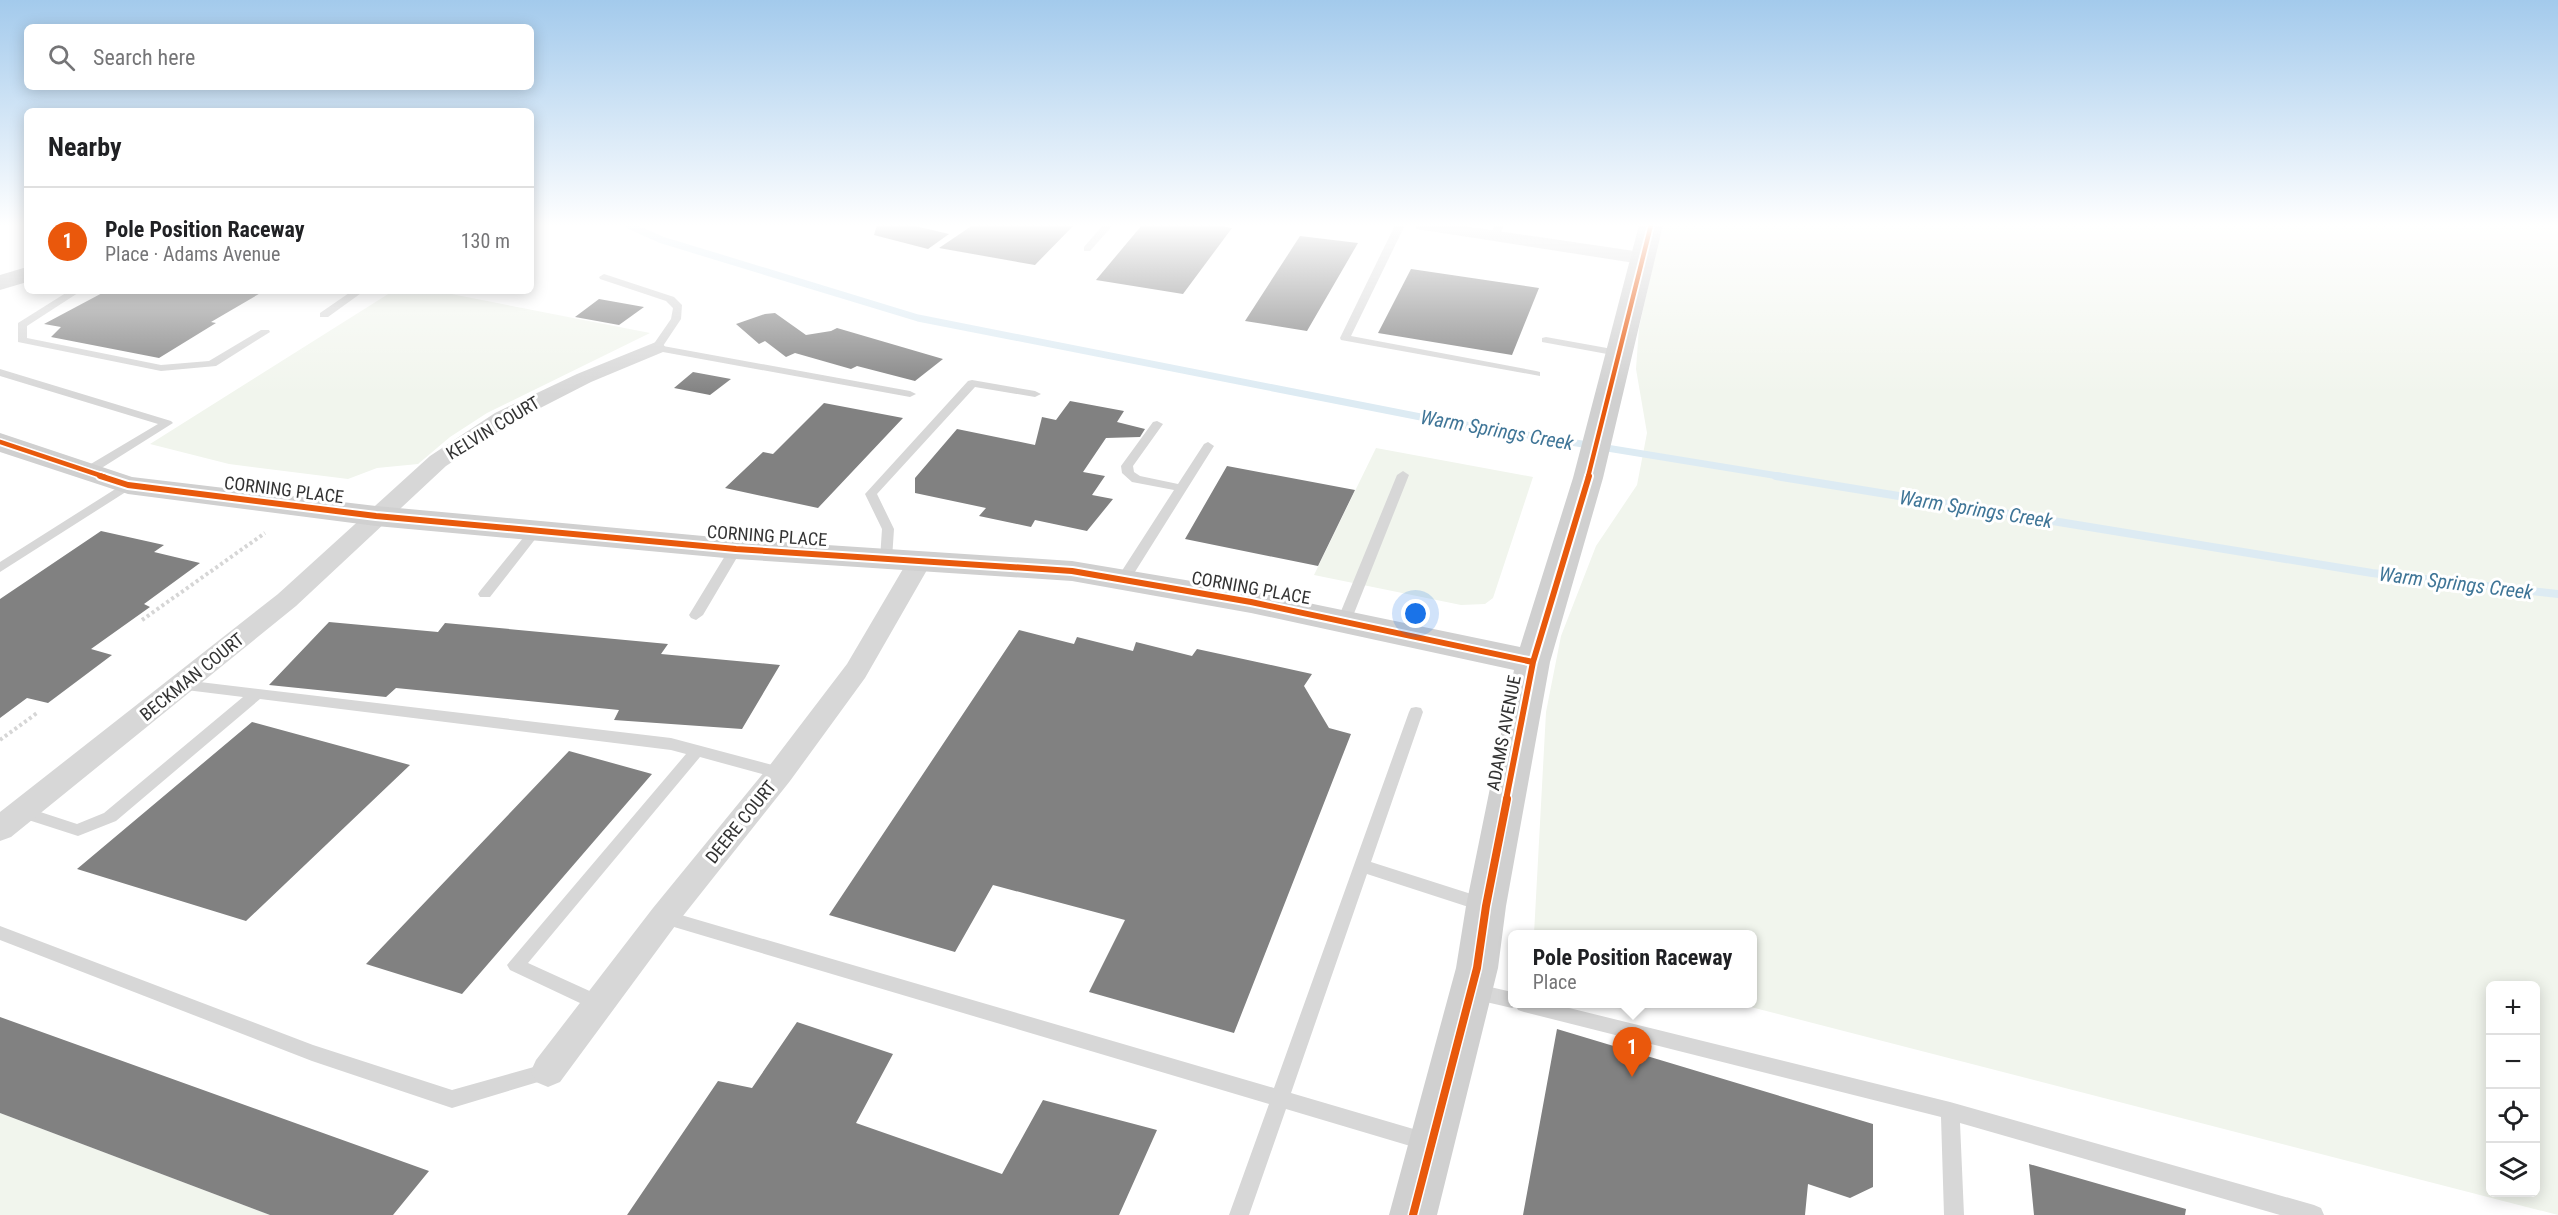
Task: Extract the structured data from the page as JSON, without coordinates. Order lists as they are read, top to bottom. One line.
{"streets":{"street":["KELVIN COURT","CORNING PLACE","BECKMAN COURT","ADAMS AVENUE","DEERE COURT"]},"crossings":[["KELVIN COURT","CORNING PLACE"],["KELVIN COURT","BECKMAN COURT"],["CORNING PLACE","BECKMAN COURT"],["CORNING PLACE","ADAMS AVENUE"],["CORNING PLACE","DEERE COURT"]],"water":["Warm Springs Creek"],"page":{"search":"Search here","heading":"Nearby","list":[{"mark":"1","name":"Pole Position Raceway","note":"Place · Adams Avenue","value":"130 m"}],"popup":["Pole Position Raceway","Place"],"map_buttons":["+","−"],"pins":"1"}}
